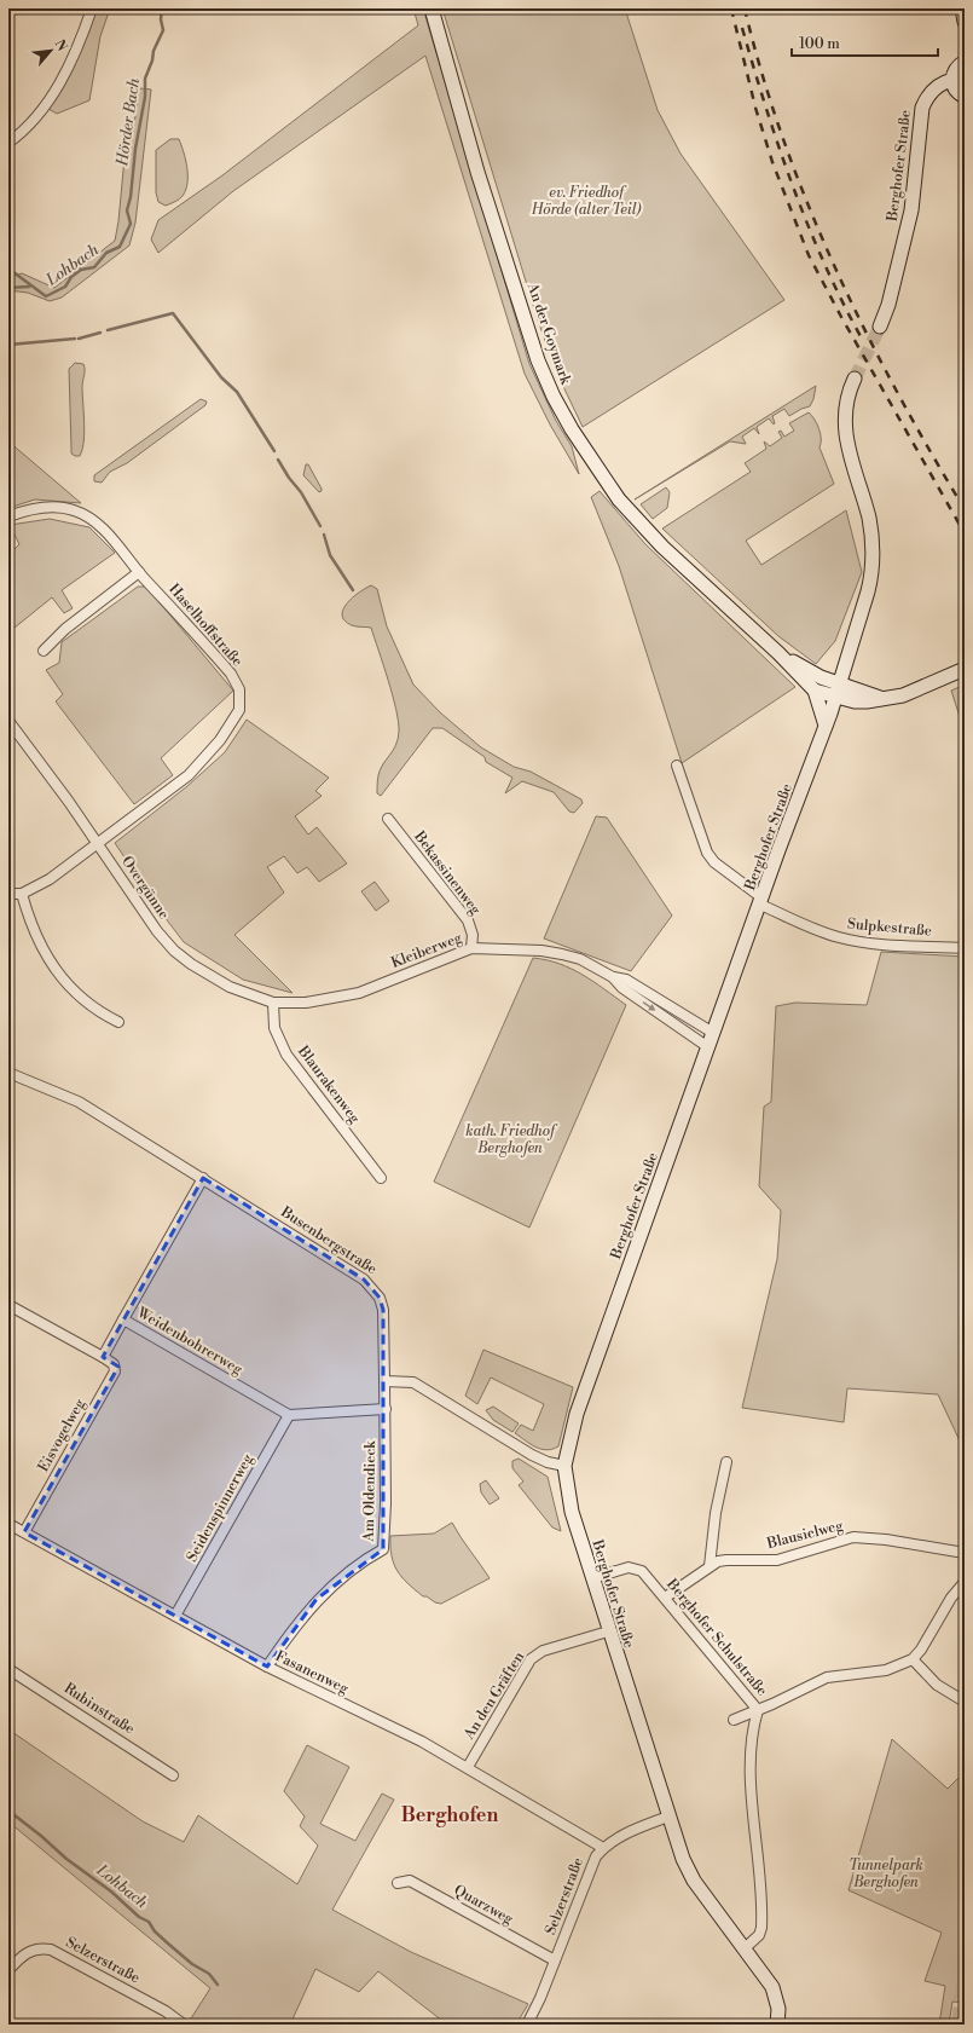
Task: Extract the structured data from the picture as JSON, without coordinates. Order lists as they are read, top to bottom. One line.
{"streets":{"street":["Berghofer Straße","An der Goymark","Haselhoffstraße","Bekassinenweg","Overgünne","Sulpkestraße","Kleiberweg","Blaurakenweg","Busenbergstraße","Weidenbohrerweg","Eisvogelweg","Am Oldendieck","Seidenspinnerweg","Blausielweg","Berghofer Schulstraße","Fasanenweg","An den Gräften","Rubinstraße","Selzerstraße","Quarzweg"]},"crossings":[["Berghofer Straße","An der Goymark"],["Berghofer Straße","Sulpkestraße"],["Berghofer Straße","Kleiberweg"],["Berghofer Straße","Berghofer Schulstraße"],["Berghofer Straße","An den Gräften"],["Berghofer Straße","Selzerstraße"],["Haselhoffstraße","Overgünne"],["Bekassinenweg","Kleiberweg"],["Overgünne","Kleiberweg"],["Overgünne","Blaurakenweg"],["Busenbergstraße","Am Oldendieck"],["Weidenbohrerweg","Eisvogelweg"],["Weidenbohrerweg","Seidenspinnerweg"],["Eisvogelweg","Fasanenweg"],["Am Oldendieck","Fasanenweg"],["Seidenspinnerweg","Fasanenweg"],["Blausielweg","Berghofer Schulstraße"],["Fasanenweg","An den Gräften"],["Fasanenweg","Selzerstraße"],["Selzerstraße","Quarzweg"]],"districts":["Berghofen"],"water":["Hörder Bach","Lohbach"],"parks":["ev. Friedhof Hörde (alter Teil)","kath. Friedhof Berghofen","Tunnelpark Berghofen"],"scale_bar":"100 m","north":"top right"}
